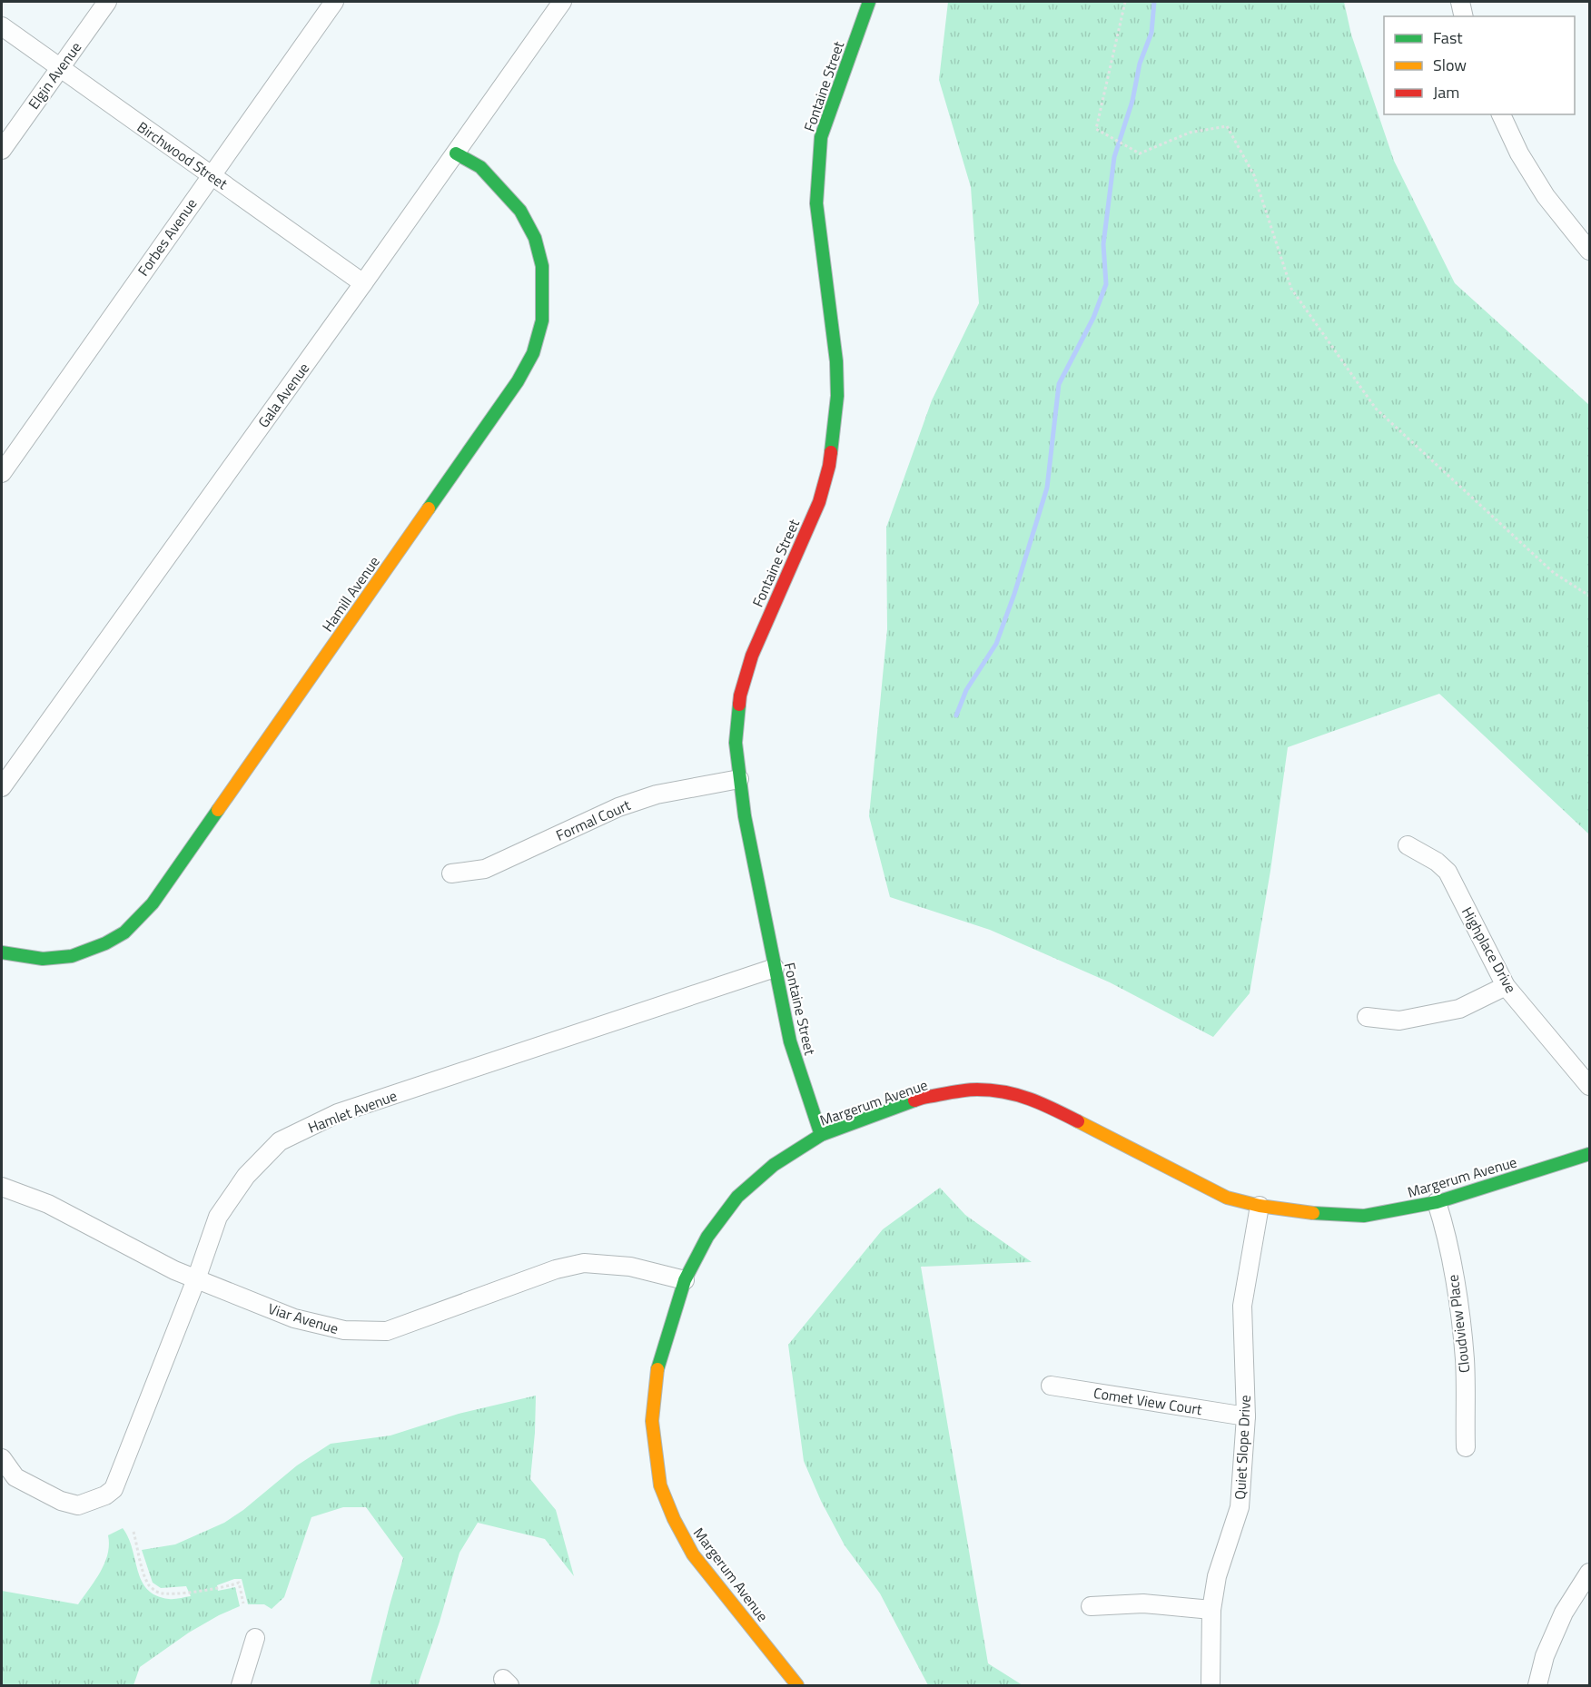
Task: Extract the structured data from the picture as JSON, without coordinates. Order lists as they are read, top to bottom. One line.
{"streets":{"street":["Elgin Avenue","Fontaine Street","Birchwood Street","Forbes Avenue","Gala Avenue","Hamill Avenue","Formal Court","Highplace Drive","Margerum Avenue","Hamlet Avenue","Viar Avenue","Cloudview Place","Comet View Court","Quiet Slope Drive"]},"crossings":[["Elgin Avenue","Birchwood Street"],["Fontaine Street","Formal Court"],["Fontaine Street","Margerum Avenue"],["Fontaine Street","Hamlet Avenue"],["Birchwood Street","Forbes Avenue"],["Birchwood Street","Gala Avenue"],["Gala Avenue","Hamill Avenue"],["Margerum Avenue","Viar Avenue"],["Margerum Avenue","Cloudview Place"],["Margerum Avenue","Quiet Slope Drive"],["Hamlet Avenue","Viar Avenue"],["Comet View Court","Quiet Slope Drive"]],"legend":["Fast","Slow","Jam"]}
